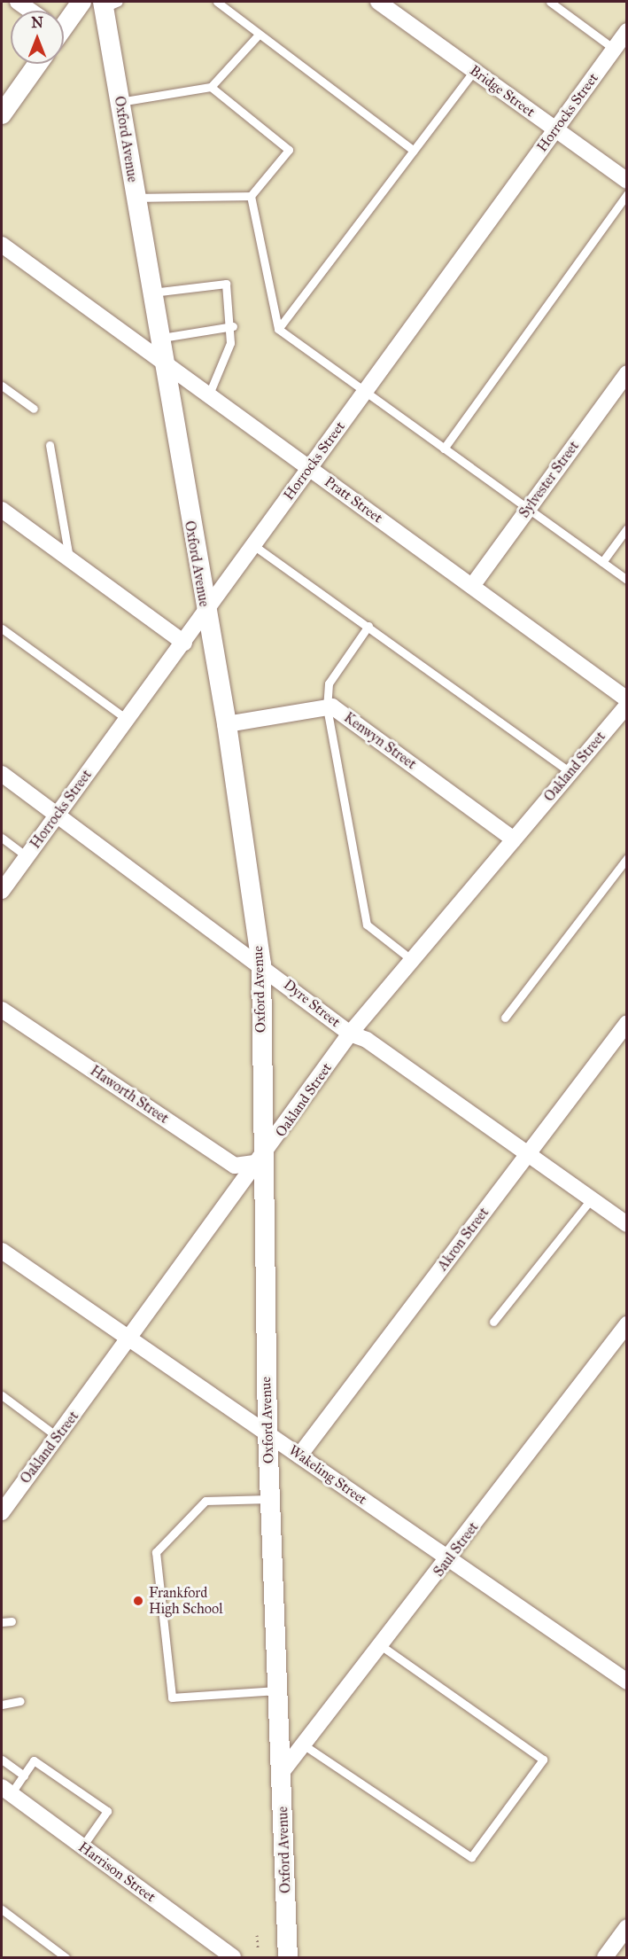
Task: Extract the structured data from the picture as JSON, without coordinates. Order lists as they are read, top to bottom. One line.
{"streets":{"street":["Bridge Street","Horrocks Street","Oxford Avenue","Sylvester Street","Pratt Street","Kenwyn Street","Oakland Street","Dyre Street","Haworth Street","Akron Street","Wakeling Street","Saul Street","Harrison Street"]},"crossings":[["Bridge Street","Horrocks Street"],["Horrocks Street","Oxford Avenue"],["Horrocks Street","Pratt Street"],["Horrocks Street","Dyre Street"],["Oxford Avenue","Pratt Street"],["Oxford Avenue","Kenwyn Street"],["Oxford Avenue","Oakland Street"],["Oxford Avenue","Dyre Street"],["Oxford Avenue","Haworth Street"],["Oxford Avenue","Wakeling Street"],["Oxford Avenue","Saul Street"],["Sylvester Street","Pratt Street"],["Kenwyn Street","Oakland Street"],["Oakland Street","Dyre Street"],["Oakland Street","Haworth Street"],["Oakland Street","Wakeling Street"],["Dyre Street","Akron Street"],["Akron Street","Wakeling Street"],["Wakeling Street","Saul Street"]],"places":["Frankford High School"],"north":"top"}
